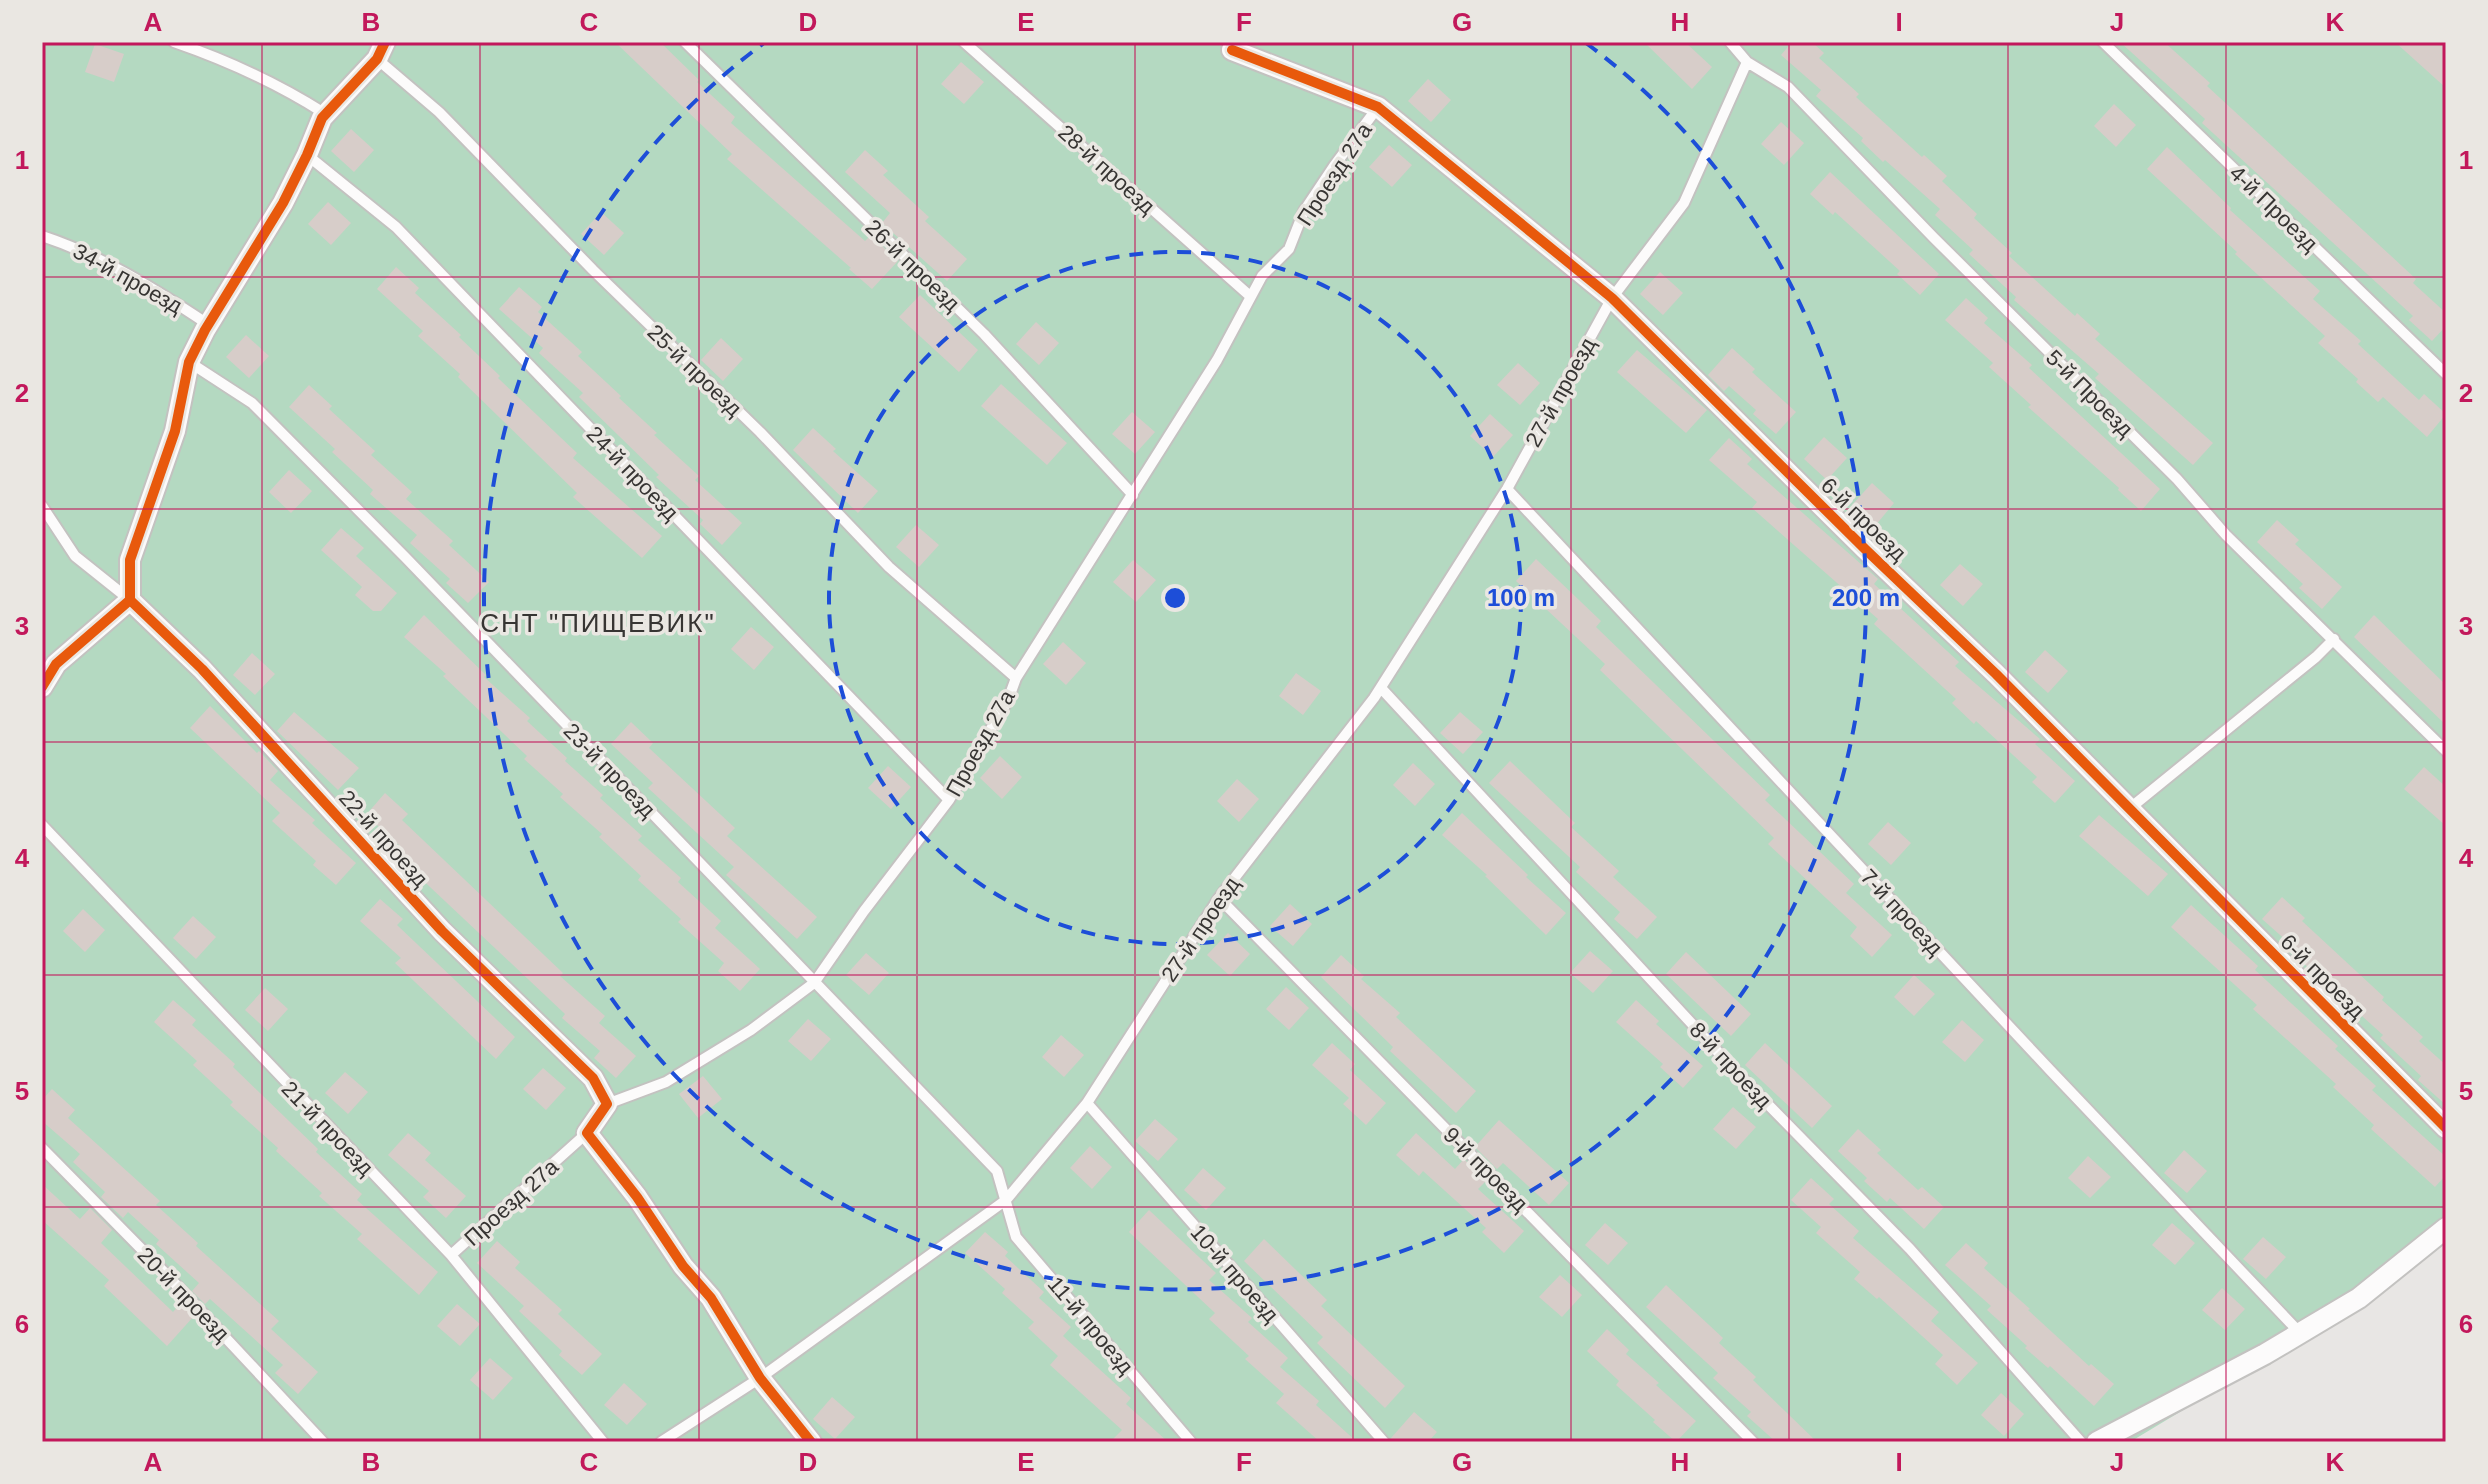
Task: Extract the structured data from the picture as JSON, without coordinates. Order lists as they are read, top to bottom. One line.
{"streets":{"street":["Проезд 27а","6-й проезд","22-й проезд"],"lane":["28-й проезд","4-й Проезд","26-й проезд","34-й проезд","25-й проезд","27-й проезд","5-й Проезд","24-й проезд","23-й проезд","7-й проезд","8-й проезд","21-й проезд","9-й проезд","10-й проезд","20-й проезд","11-й проезд"]},"crossings":[["28-й проезд","Проезд 27а"],["Проезд 27а","26-й проезд"],["Проезд 27а","25-й проезд"],["Проезд 27а","24-й проезд"],["Проезд 27а","6-й проезд"],["Проезд 27а","23-й проезд"],["Проезд 27а","22-й проезд"],["Проезд 27а","21-й проезд"],["27-й проезд","5-й Проезд"],["27-й проезд","6-й проезд"],["27-й проезд","23-й проезд"],["27-й проезд","7-й проезд"],["27-й проезд","8-й проезд"],["27-й проезд","9-й проезд"],["27-й проезд","10-й проезд"],["27-й проезд","11-й проезд"],["23-й проезд","11-й проезд"]],"districts":["СНТ \"ПИЩЕВИК\""],"grid":{"columns":["A","B","C","D","E","F","G","H","I","J","K"],"rows":["1","2","3","4","5","6"]},"rings":["100 m","200 m"]}
